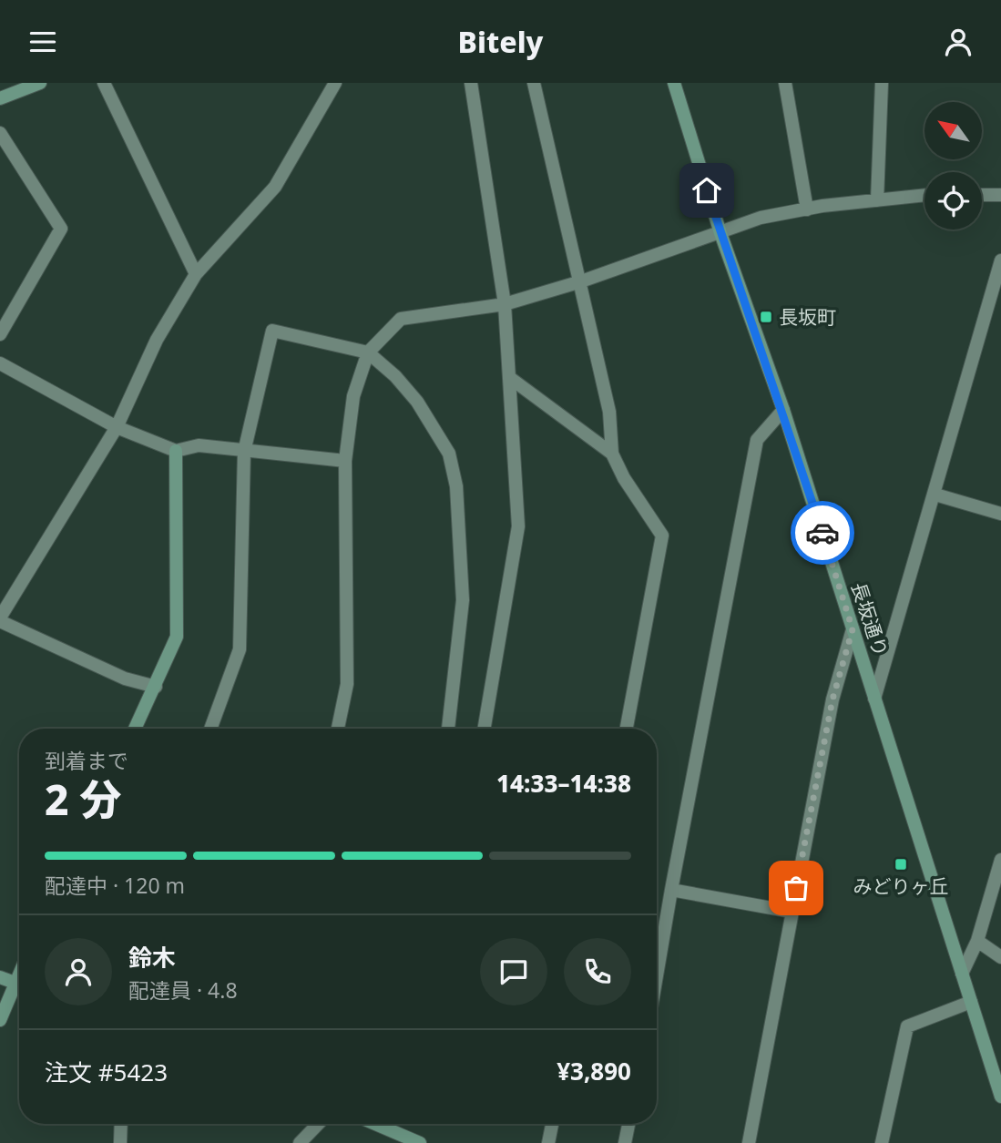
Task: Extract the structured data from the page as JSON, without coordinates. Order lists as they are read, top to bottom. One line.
{"streets":{"street":["長坂通り"]},"places":{"transit":["長坂町","みどりヶ丘"]},"north":"top left","page":{"header":"Bitely","heading":["2 分","到着まで","14:33–14:38"],"panel":["鈴木","配達員 · 4.8","注文 #5423","¥3,890"],"bar":"配達中 · 120 m"}}
